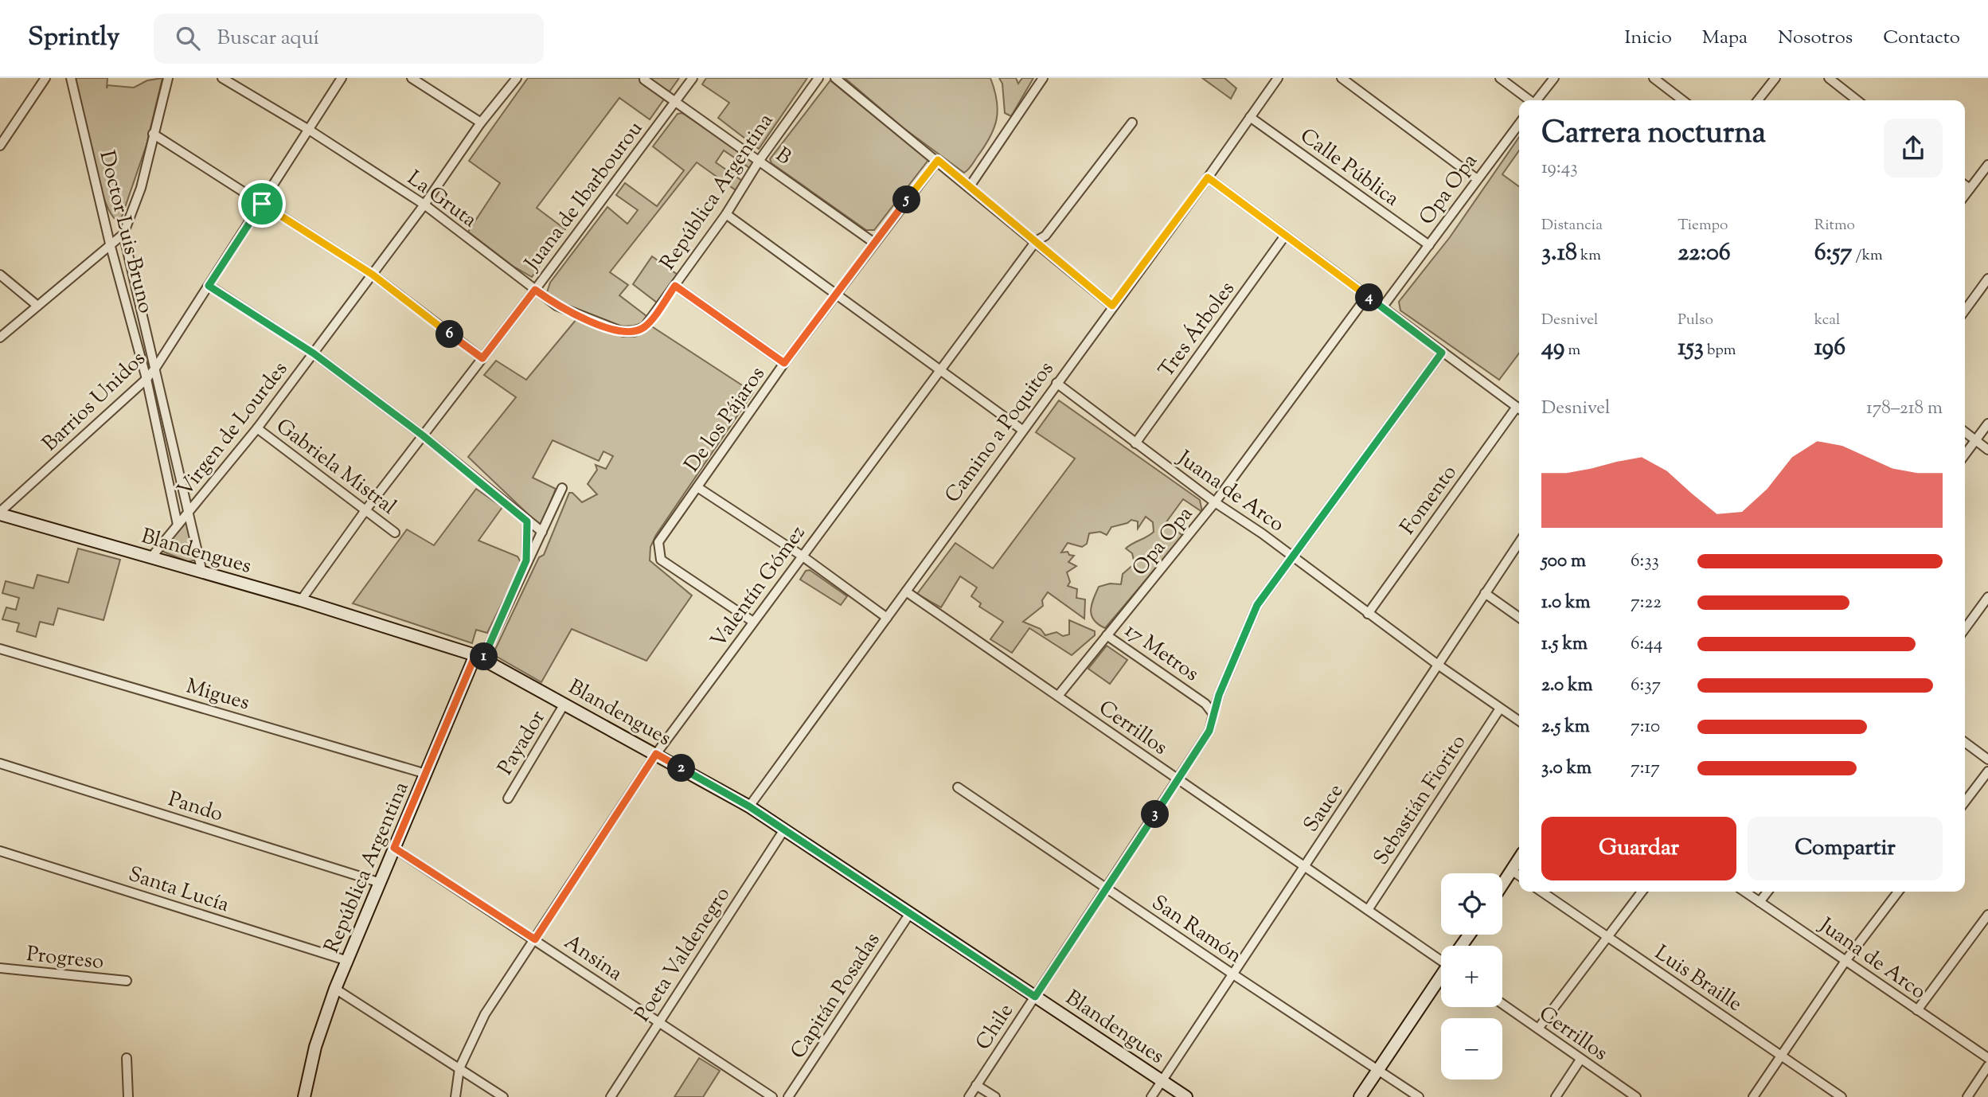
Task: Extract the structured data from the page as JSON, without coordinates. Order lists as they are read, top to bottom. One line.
{"streets":{"street":["B","Calle Pública","Opa Opa","República Argentina","Juana de Ibarbourou","La Gruta","Doctor Luis Bruno","Tres Árboles","Barrios Unidos","De los Pájaros","Virgen de Lourdes","Camino a Poquitos","Gabriela Mistral","Juana de Arco","Fomento","Blandengues","Valentín Gómez","17 Metros","Migues","Cerrillos","Payador","Sebastián Fiorito","Pando","Sauce","Santa Lucía","San Ramón","Poeta Valdenegro","Progreso","Ansina","Luis Braille","Capitán Posadas","Chile"]},"crossings":[["B","República Argentina"],["B","Juana de Ibarbourou"],["B","De los Pájaros"],["Calle Pública","Opa Opa"],["Calle Pública","Camino a Poquitos"],["Opa Opa","Juana de Arco"],["Opa Opa","17 Metros"],["Opa Opa","Cerrillos"],["República Argentina","La Gruta"],["República Argentina","Blandengues"],["República Argentina","Migues"],["República Argentina","Pando"],["República Argentina","Santa Lucía"],["República Argentina","Ansina"],["Juana de Ibarbourou","La Gruta"],["Juana de Ibarbourou","Gabriela Mistral"],["Juana de Ibarbourou","Blandengues"],["La Gruta","Barrios Unidos"],["La Gruta","Virgen de Lourdes"],["Doctor Luis Bruno","Barrios Unidos"],["Doctor Luis Bruno","Virgen de Lourdes"],["Doctor Luis Bruno","Blandengues"],["Tres Árboles","Juana de Arco"],["Barrios Unidos","Blandengues"],["De los Pájaros","Valentín Gómez"],["Virgen de Lourdes","Gabriela Mistral"],["Virgen de Lourdes","Blandengues"],["Camino a Poquitos","Juana de Arco"],["Camino a Poquitos","Blandengues"],["Camino a Poquitos","Cerrillos"],["Juana de Arco","Fomento"],["Juana de Arco","Sebastián Fiorito"],["Juana de Arco","Sauce"],["Blandengues","Valentín Gómez"],["Blandengues","Payador"],["Blandengues","Sauce"],["Blandengues","Poeta Valdenegro"],["Blandengues","Capitán Posadas"],["Blandengues","Chile"],["Valentín Gómez","Ansina"],["Cerrillos","Sebastián Fiorito"],["Cerrillos","Sauce"],["Cerrillos","Chile"],["Sauce","San Ramón"],["San Ramón","Chile"],["Poeta Valdenegro","Ansina"]],"page":{"header":"Sprintly","search":"Buscar aquí","nav":["Inicio","Mapa","Nosotros","Contacto"],"heading":["Carrera nocturna","19:43"],"pins":["5","4","6","1","2","3"],"stats":[["Distancia","3.18 km"],["Tiempo","22:06"],["Ritmo","6:57 /km"],["Desnivel","49 m"],["Pulso","153 bpm"],["kcal","196"]],"chart":["Desnivel","178–218 m"],"list":[{"name":"500 m","note":"6:33"},{"name":"1.0 km","note":"7:22"},{"name":"1.5 km","note":"6:44"},{"name":"2.0 km","note":"6:37"},{"name":"2.5 km","note":"7:10"},{"name":"3.0 km","note":"7:17"}],"buttons":["Guardar","Compartir"],"map_buttons":["+","−"]}}
